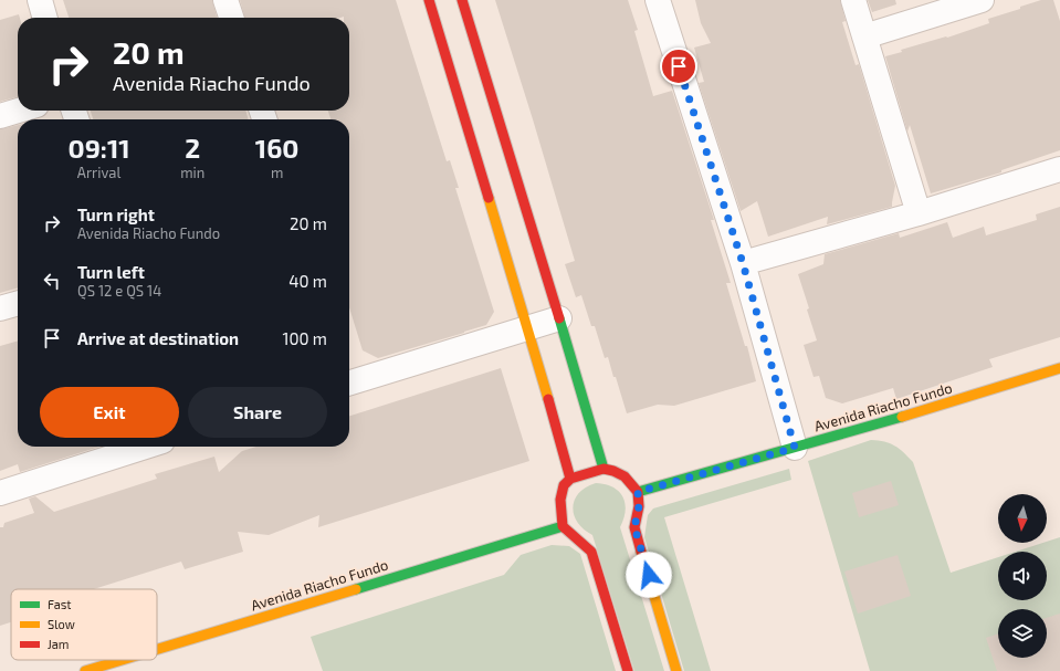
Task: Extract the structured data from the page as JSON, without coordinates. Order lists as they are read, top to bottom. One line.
{"streets":{"street":["Avenida Riacho Fundo"]},"legend":["Fast","Slow","Jam"],"north":"bottom","page":{"turn":["20 m","Avenida Riacho Fundo"],"eta":["09:11","Arrival","2","min","160","m"],"list":[{"name":"Turn right","note":"Avenida Riacho Fundo","value":"20 m"},{"name":"Turn left","note":"QS 12 e QS 14","value":"40 m"},{"name":"Arrive at destination","value":"100 m"}],"buttons":["Exit","Share"]}}
